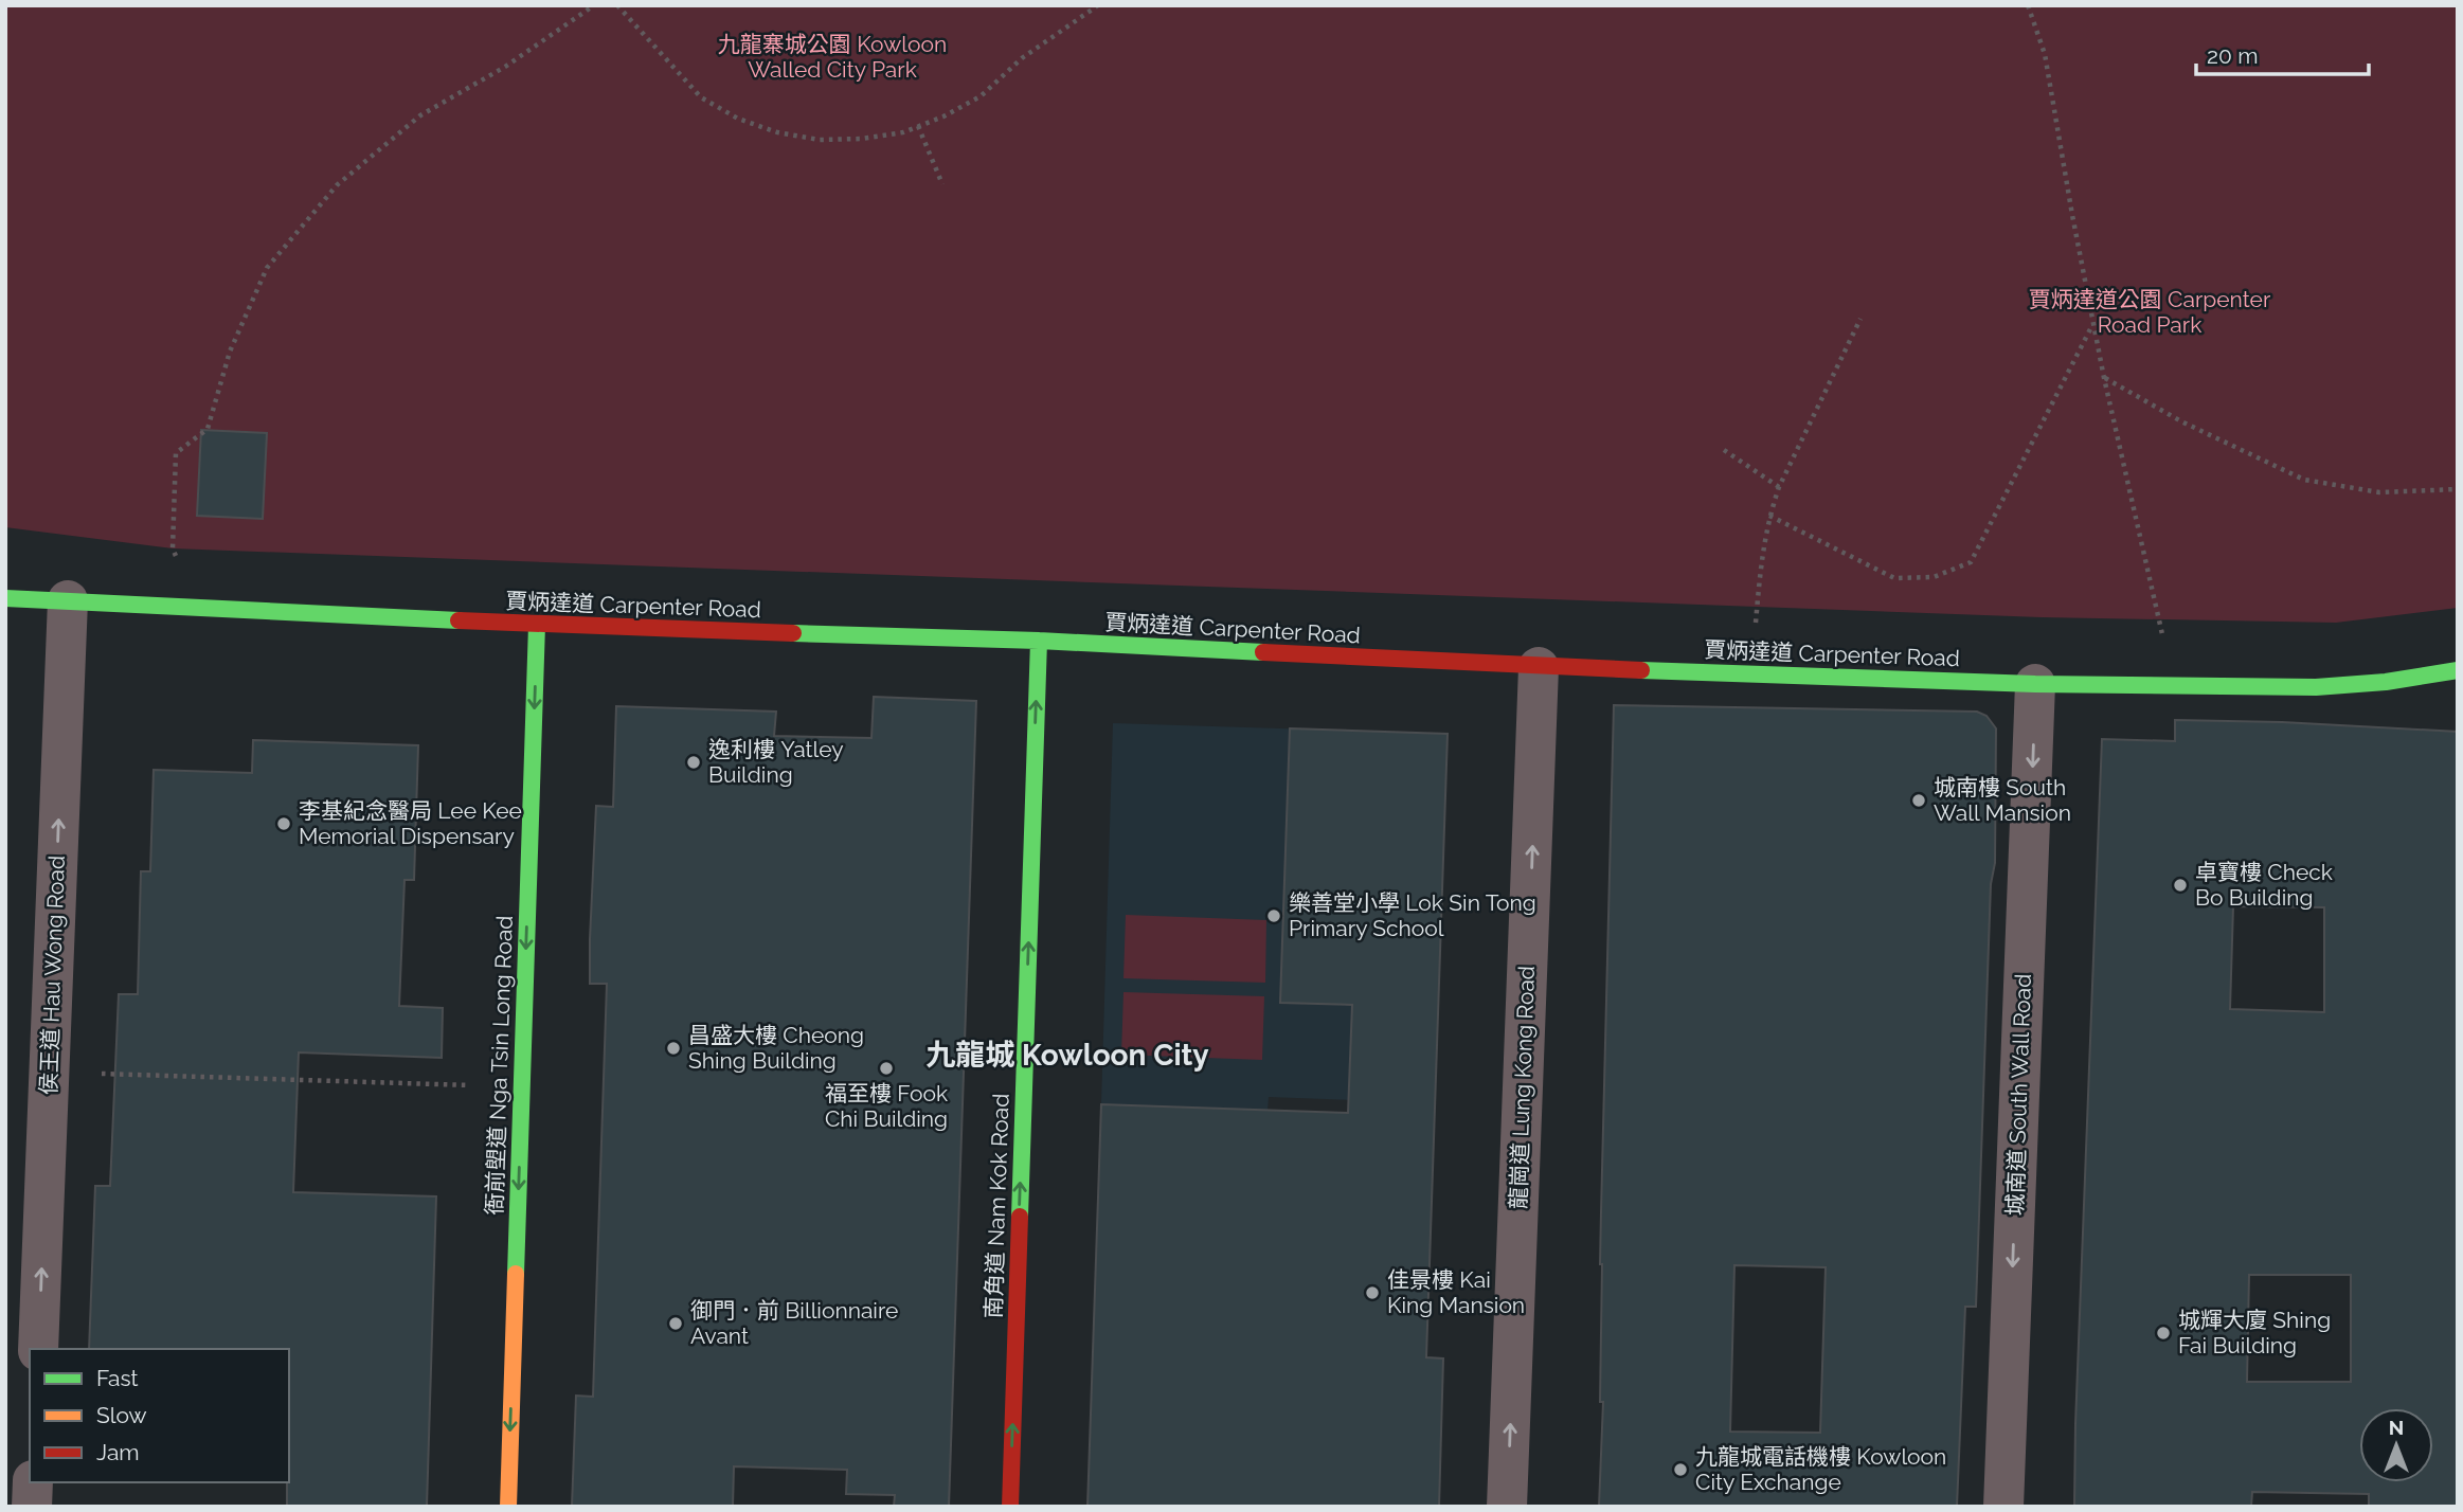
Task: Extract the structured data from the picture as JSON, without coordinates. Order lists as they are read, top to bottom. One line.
{"streets":{"street":["賈炳達道 Carpenter Road","侯王道 Hau Wong Road","衙前塱道 Nga Tsin Long Road","龍崗道 Lung Kong Road","城南道 South Wall Road","南角道 Nam Kok Road"]},"crossings":[["賈炳達道 Carpenter Road","侯王道 Hau Wong Road"],["賈炳達道 Carpenter Road","衙前塱道 Nga Tsin Long Road"],["賈炳達道 Carpenter Road","龍崗道 Lung Kong Road"],["賈炳達道 Carpenter Road","城南道 South Wall Road"],["賈炳達道 Carpenter Road","南角道 Nam Kok Road"]],"one_way":["侯王道 Hau Wong Road","衙前塱道 Nga Tsin Long Road","龍崗道 Lung Kong Road","城南道 South Wall Road","南角道 Nam Kok Road"],"districts":["九龍城 Kowloon City"],"parks":["九龍寨城公園 Kowloon Walled City Park","賈炳達道公園 Carpenter Road Park"],"places":["逸利樓 Yatley Building","城南樓 South Wall Mansion","李基紀念醫局 Lee Kee Memorial Dispensary","卓寶樓 Check Bo Building","樂善堂小學 Lok Sin Tong Primary School","昌盛大樓 Cheong Shing Building","福至樓 Fook Chi Building","佳景樓 Kai King Mansion","御門．前 Billionnaire Avant","城輝大廈 Shing Fai Building","九龍城電話機樓 Kowloon City Exchange"],"legend":["Fast","Slow","Jam"],"scale_bar":"20 m","north":"top"}
